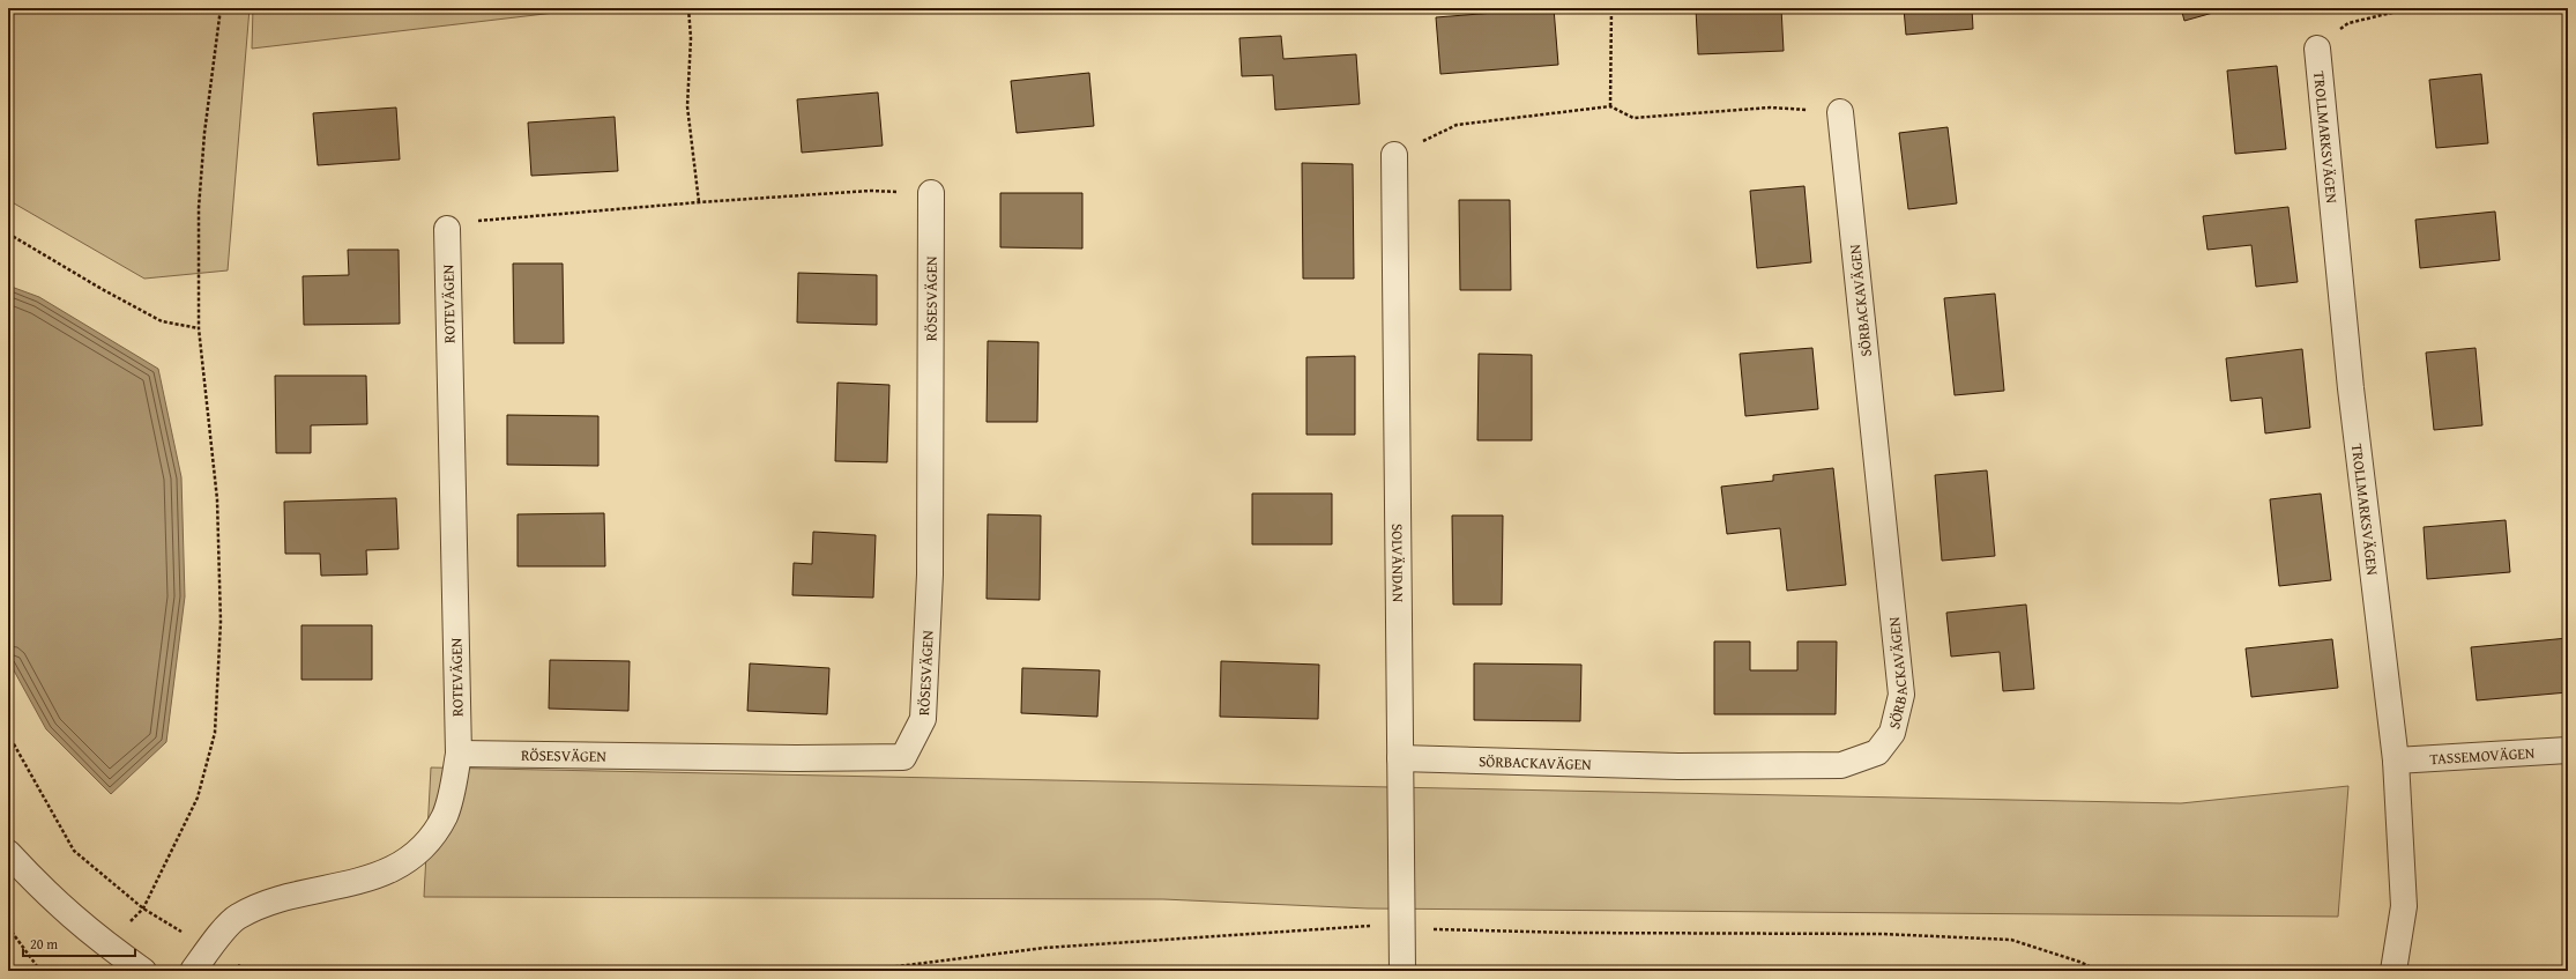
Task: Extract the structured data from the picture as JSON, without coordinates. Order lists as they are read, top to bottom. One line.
{"streets":{"street":["TROLLMARKSVÄGEN","RÖSESVÄGEN","SÖRBACKAVÄGEN","ROTEVÄGEN","SOLVÄNDAN","TASSEMOVÄGEN"]},"crossings":[["TROLLMARKSVÄGEN","TASSEMOVÄGEN"],["RÖSESVÄGEN","ROTEVÄGEN"],["SÖRBACKAVÄGEN","SOLVÄNDAN"]],"scale_bar":"20 m"}
